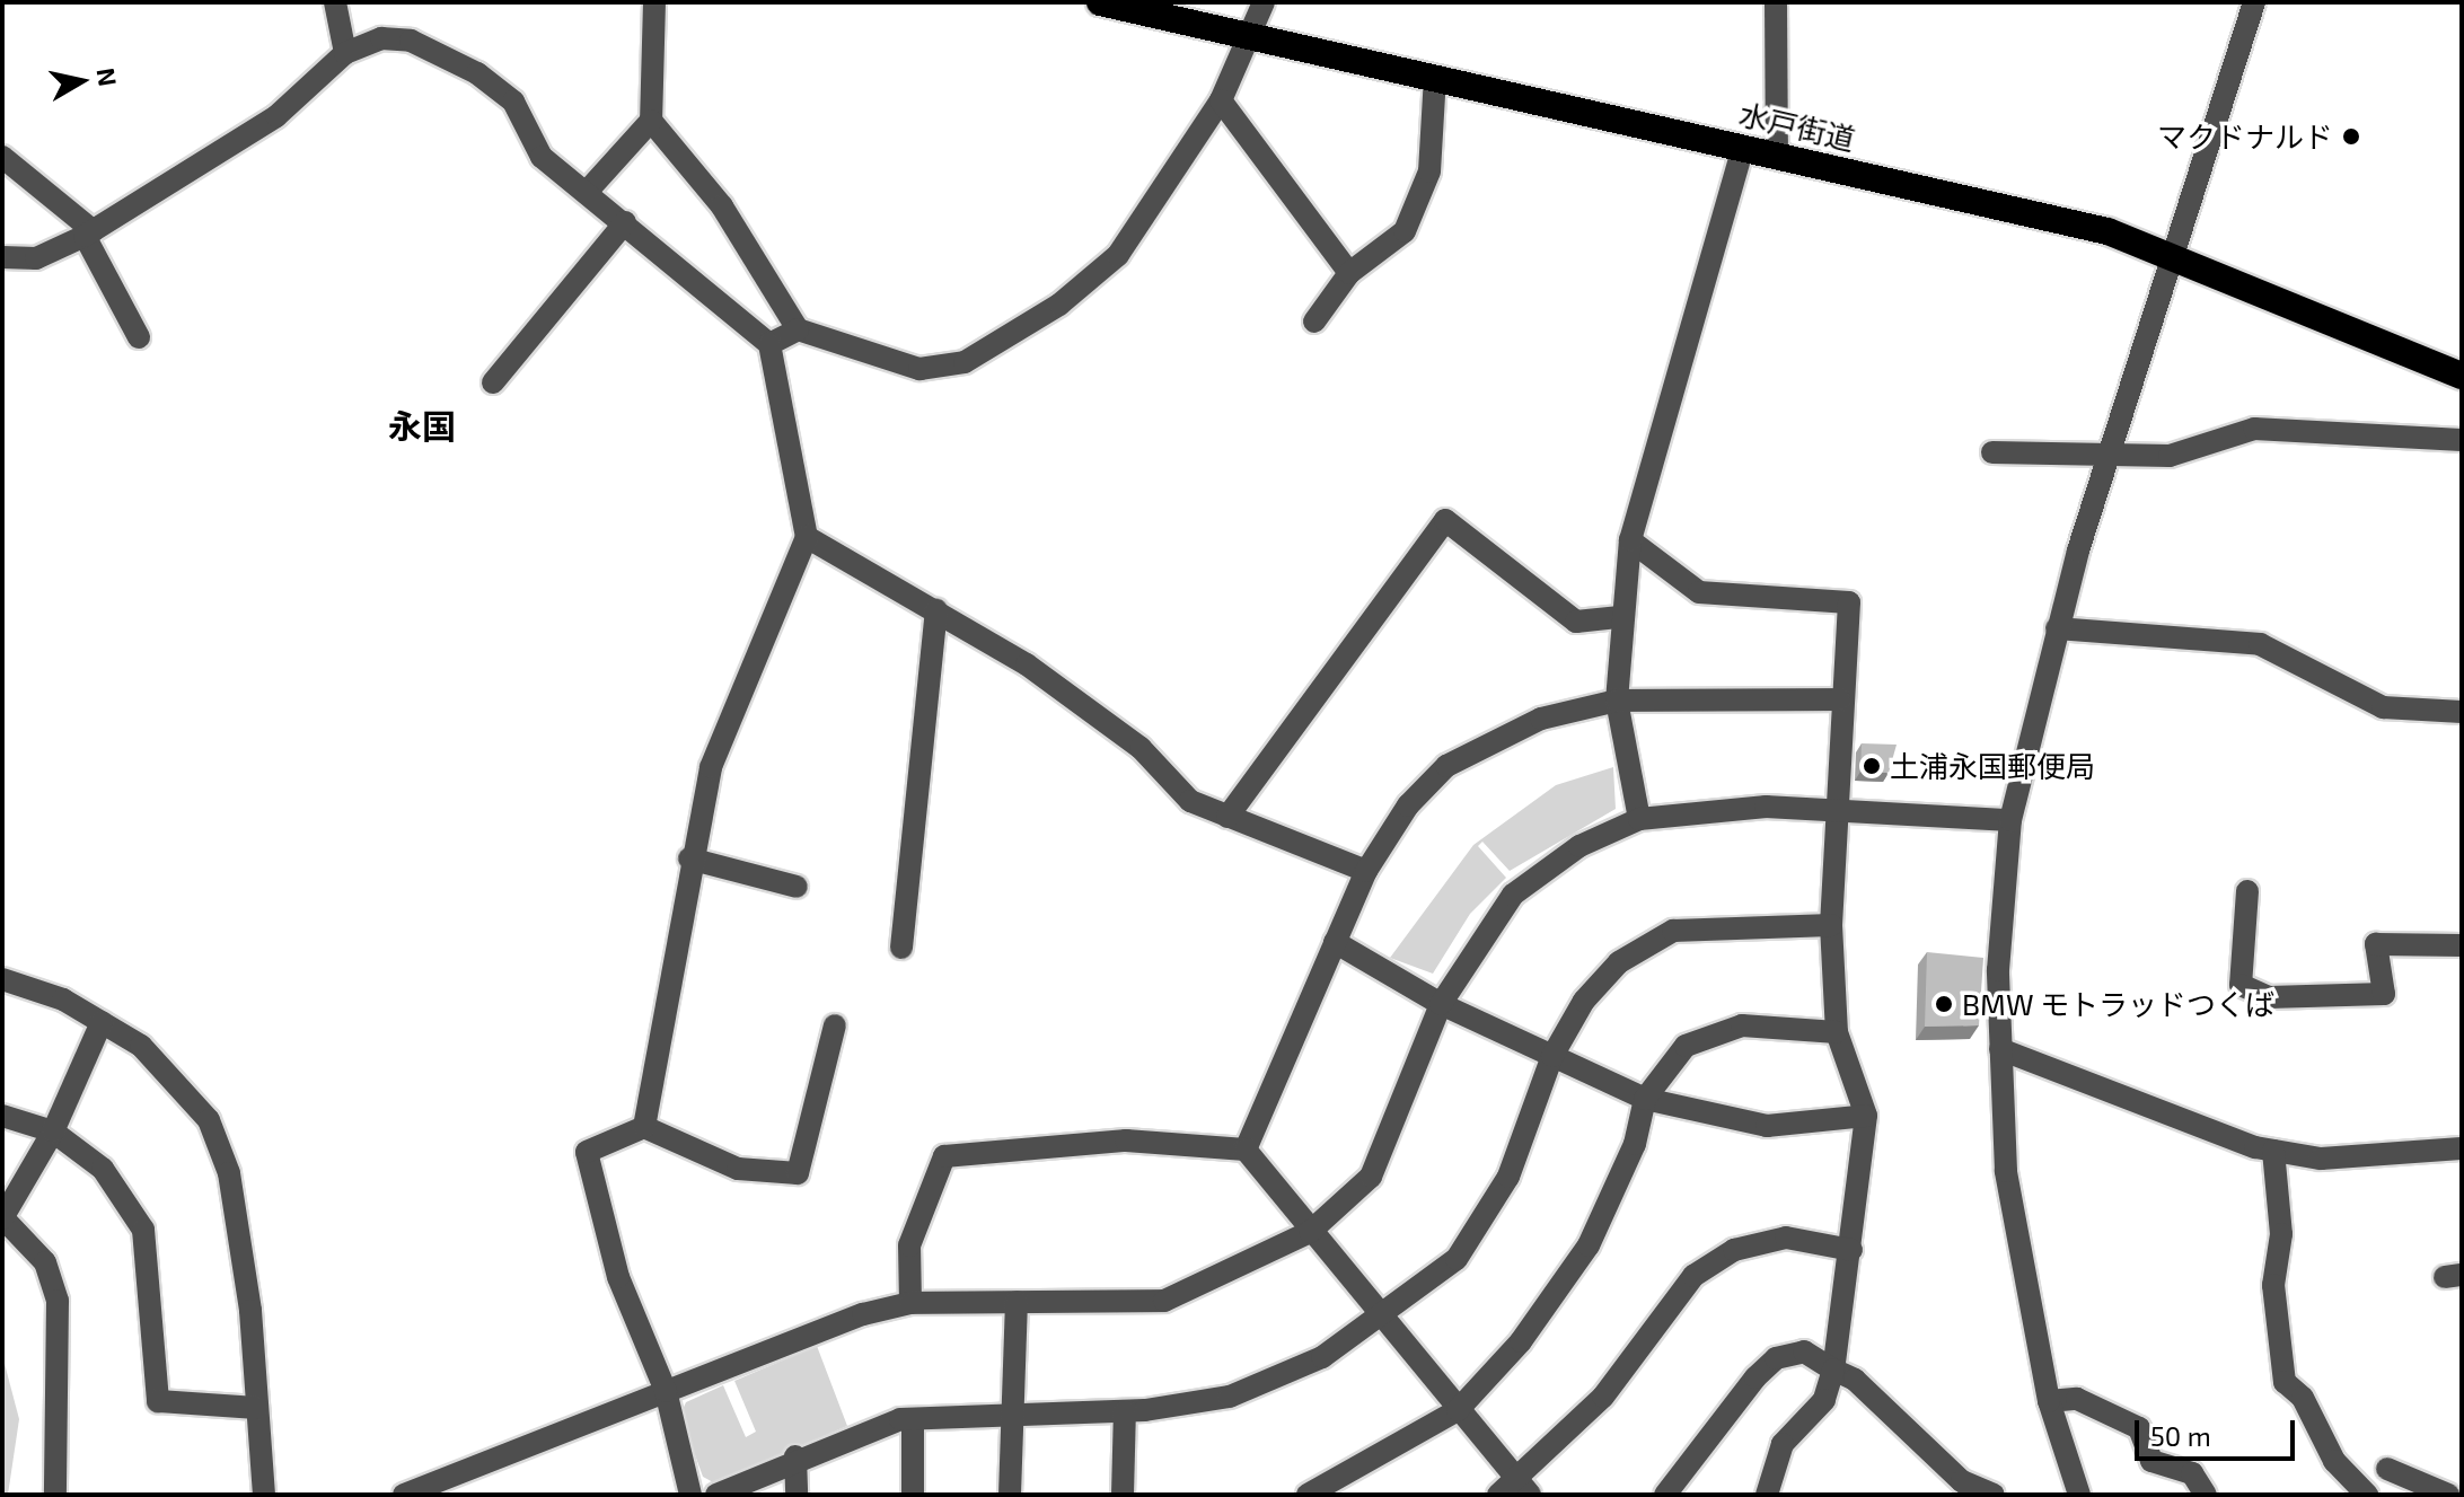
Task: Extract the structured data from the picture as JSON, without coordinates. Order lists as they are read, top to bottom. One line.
{"streets":{"highway":["水戸街道"]},"districts":["永国"],"places":["マクドナルド","土浦永国郵便局","BMW モトラッドつくば"],"scale_bar":"50 m","north":"right"}
